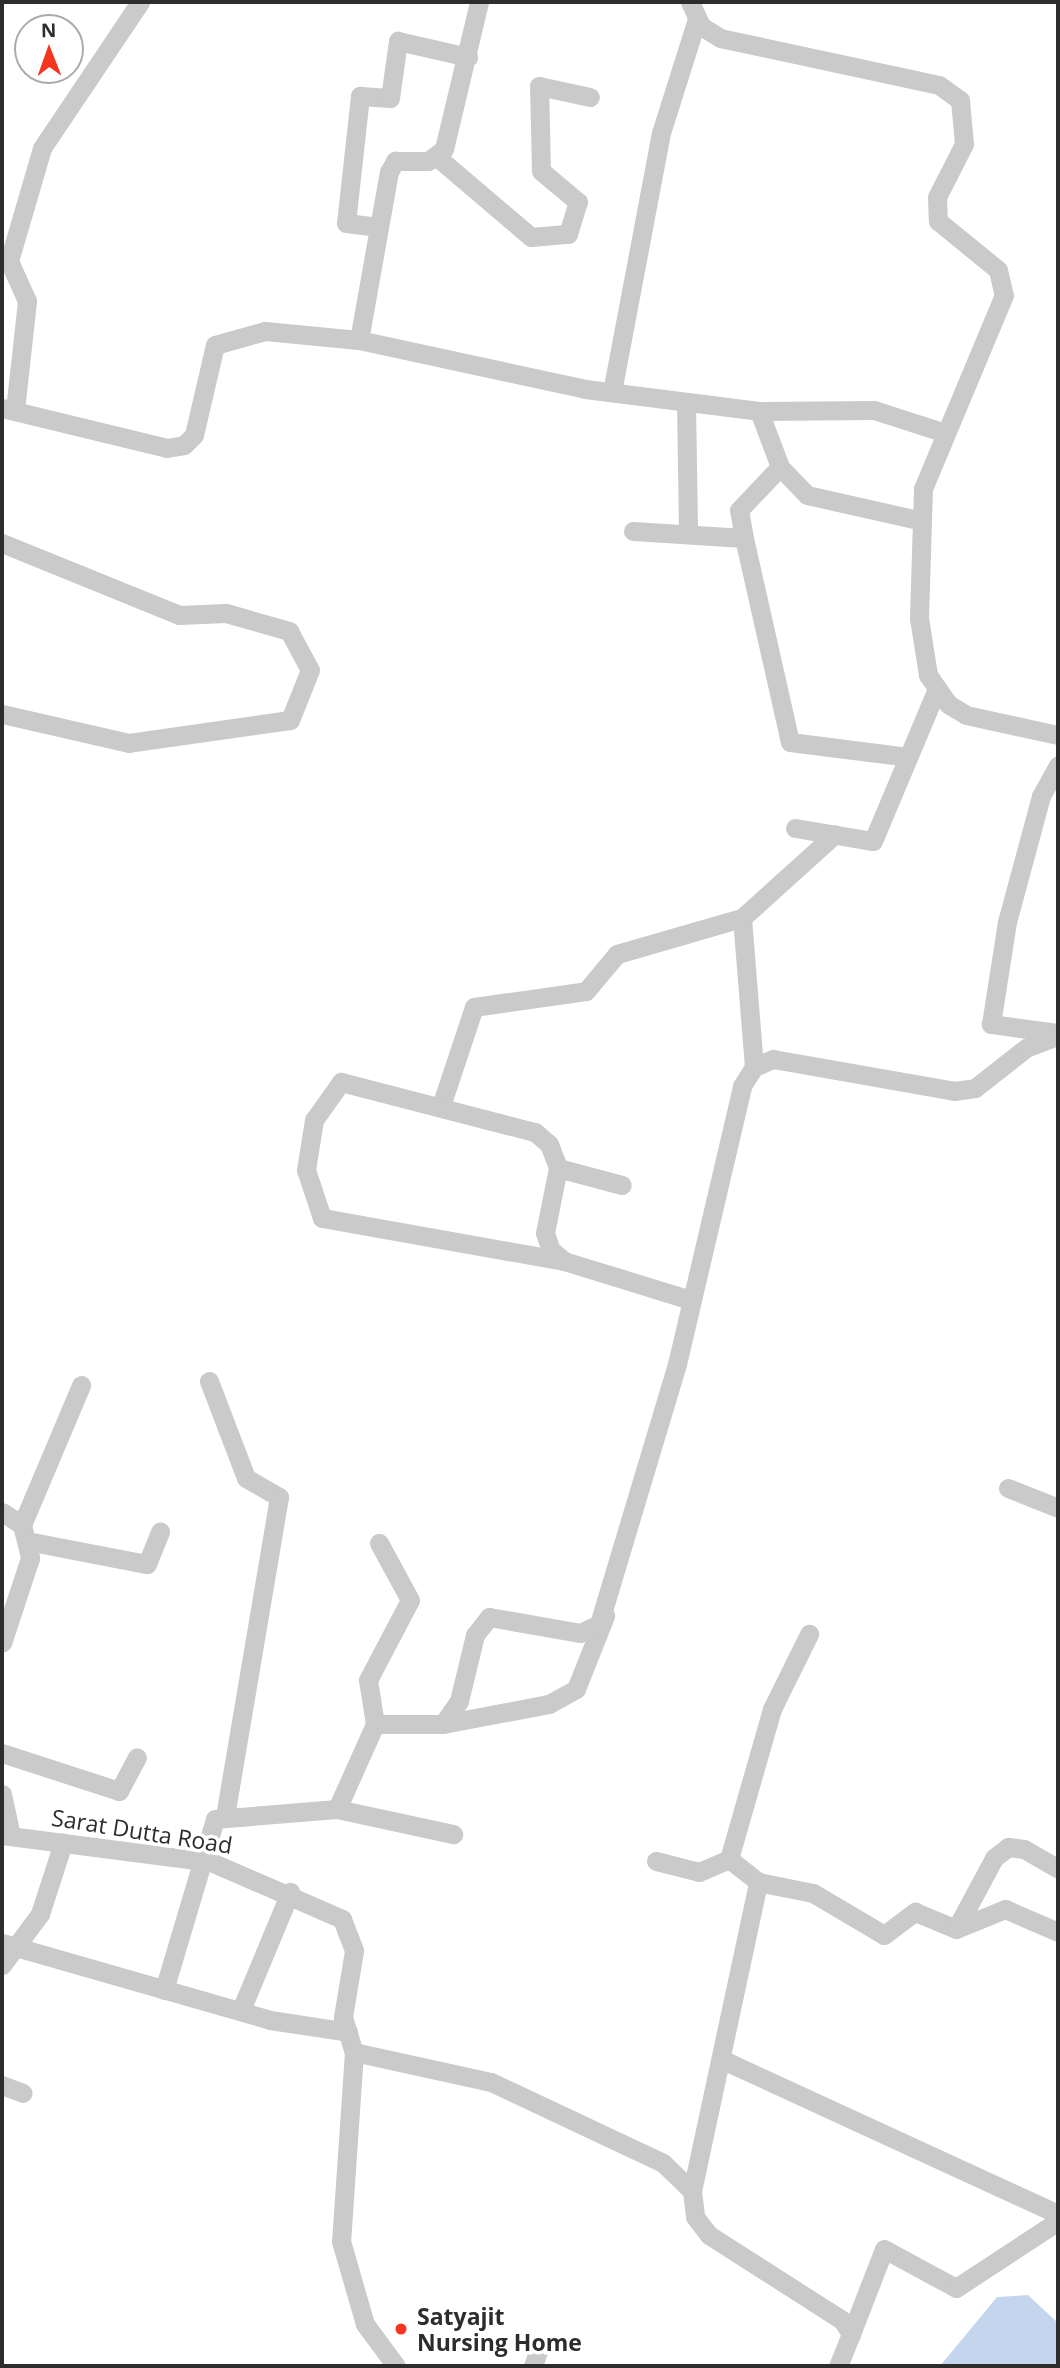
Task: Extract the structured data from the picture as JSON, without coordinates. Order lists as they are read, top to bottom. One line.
{"streets":{"street":["Sarat Dutta Road"]},"places":["Satyajit Nursing Home"],"north":"top"}
